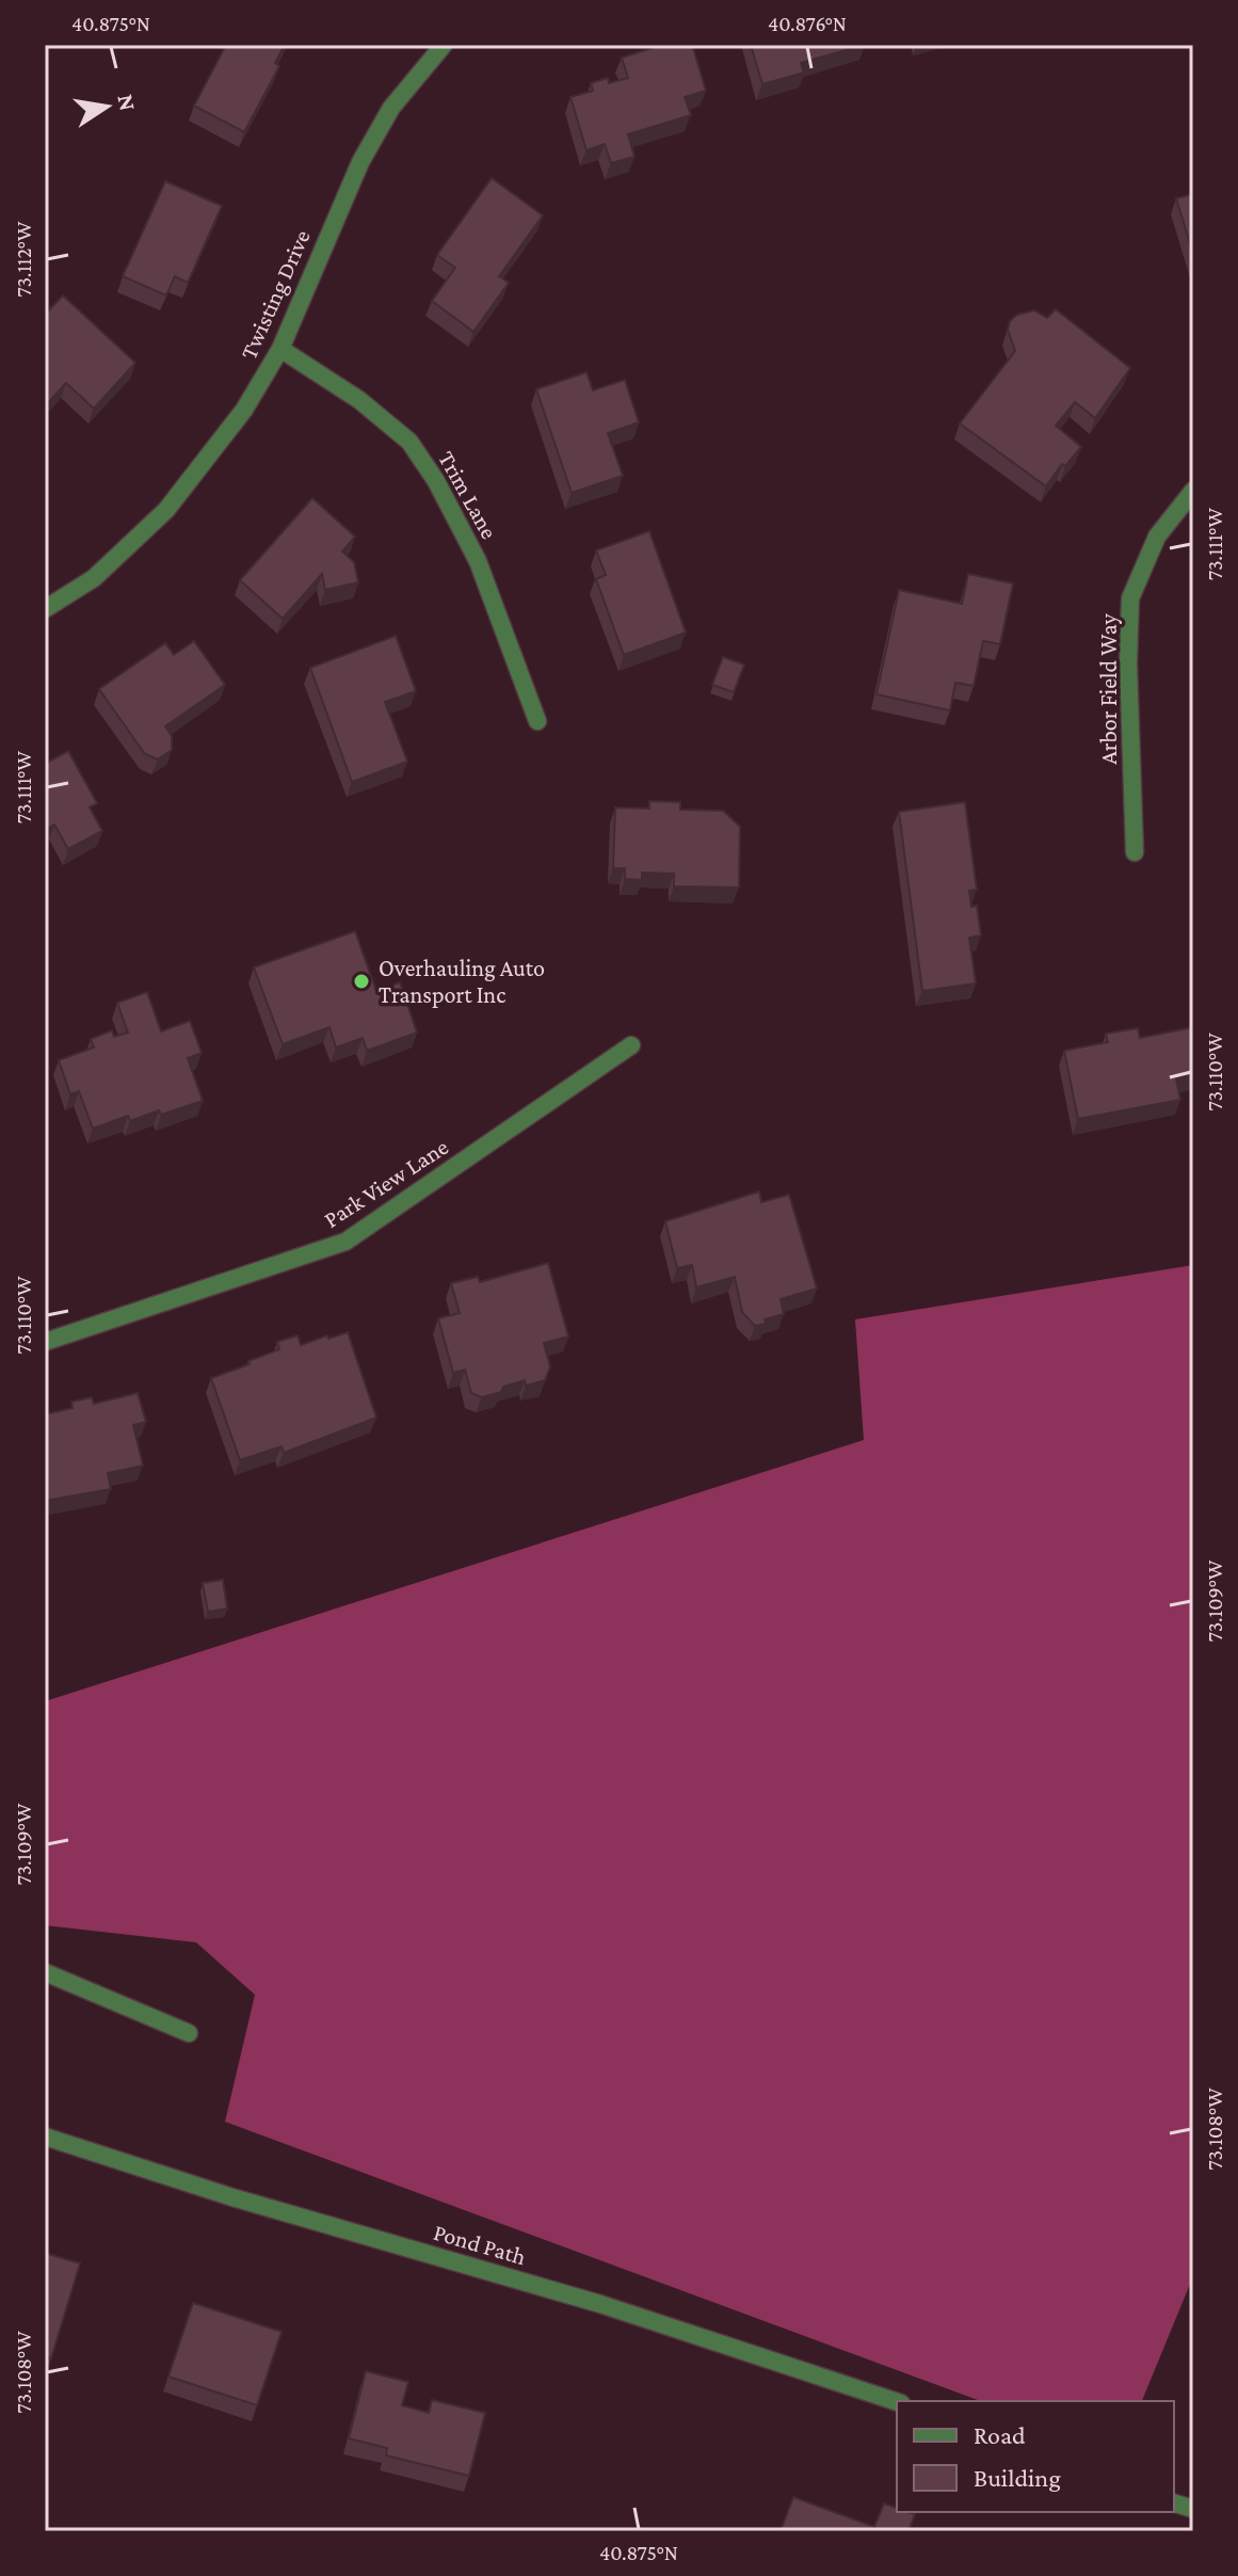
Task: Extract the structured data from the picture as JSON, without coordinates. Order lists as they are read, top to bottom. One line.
{"streets":{"street":["Twisting Drive","Trim Lane","Arbor Field Way","Park View Lane","Pond Path"]},"crossings":[["Twisting Drive","Trim Lane"]],"places":["Overhauling Auto Transport Inc"],"legend":["Road","Building"],"north":"right","coordinates":["40.875°N","40.876°N","73.112°W","73.111°W","73.110°W","73.109°W","73.108°W"]}
